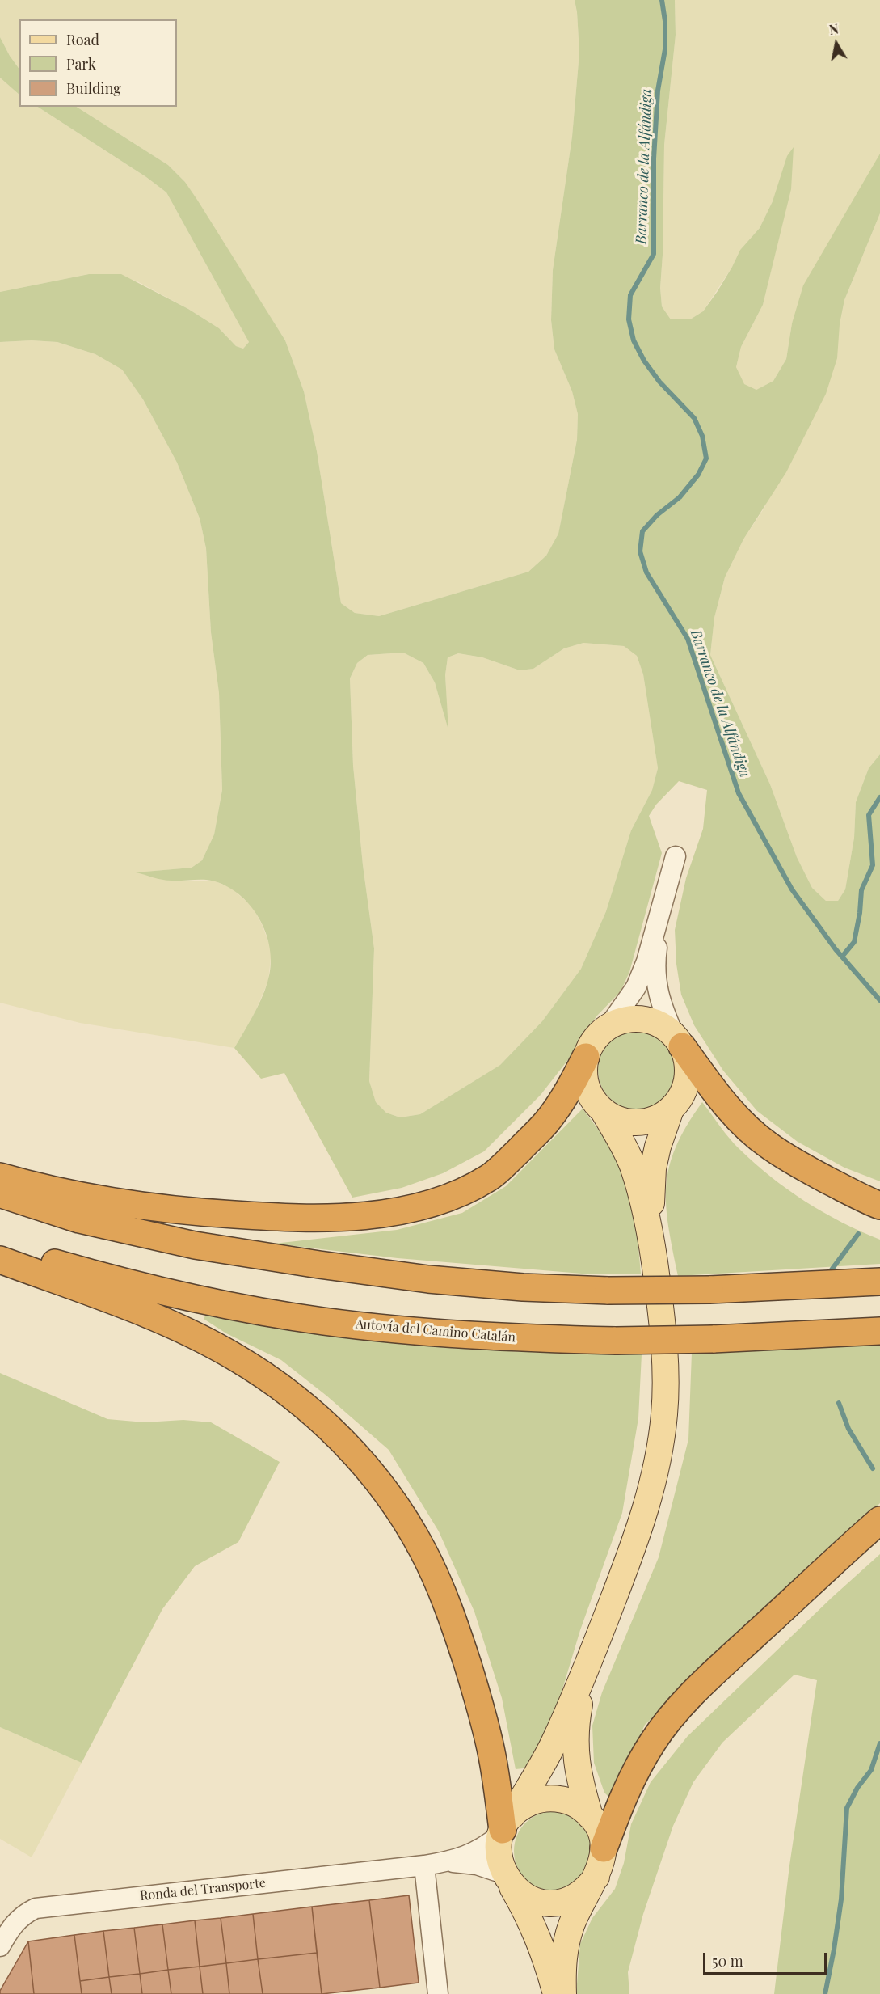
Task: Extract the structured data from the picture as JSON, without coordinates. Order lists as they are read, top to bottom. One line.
{"streets":{"highway":["Autovía del Camino Catalán"],"street":["Ronda del Transporte"]},"water":["Barranco de la Alfándiga"],"legend":["Road","Park","Building"],"scale_bar":"50 m","north":"top"}
